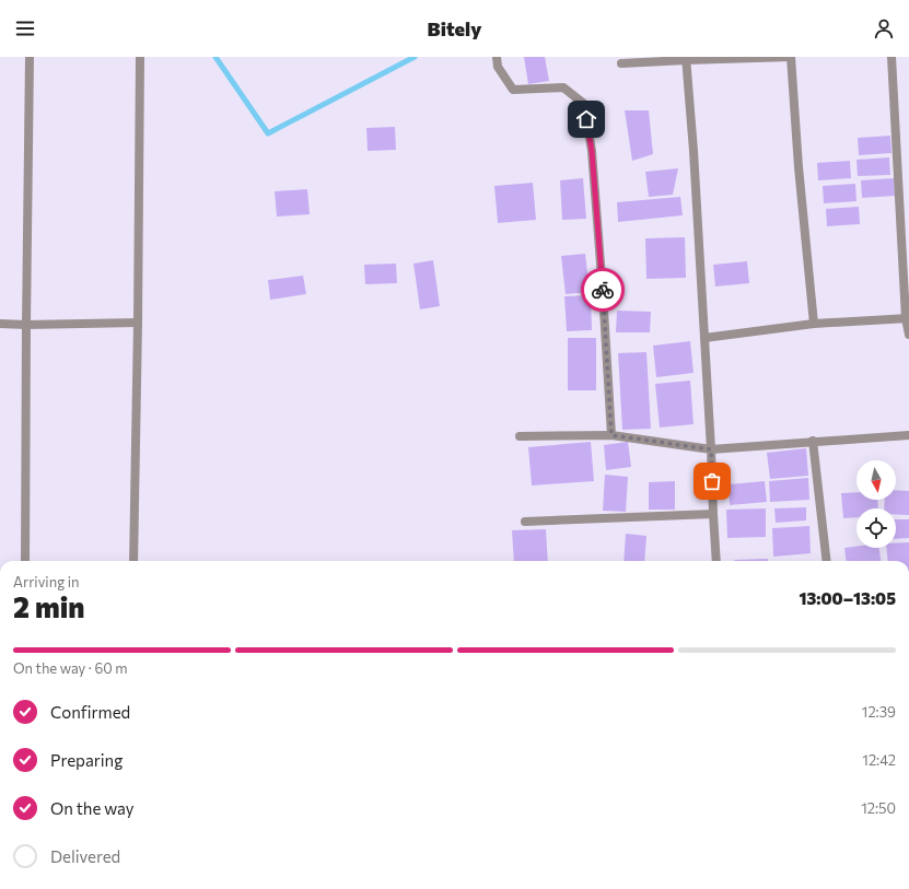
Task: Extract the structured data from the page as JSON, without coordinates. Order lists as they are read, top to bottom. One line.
{"north":"bottom","page":{"header":"Bitely","heading":["2 min","Arriving in","13:00–13:05"],"bar":"On the way · 60 m","list":[["Confirmed","12:39"],["Preparing","12:42"],["On the way","12:50"],"Delivered"]}}
